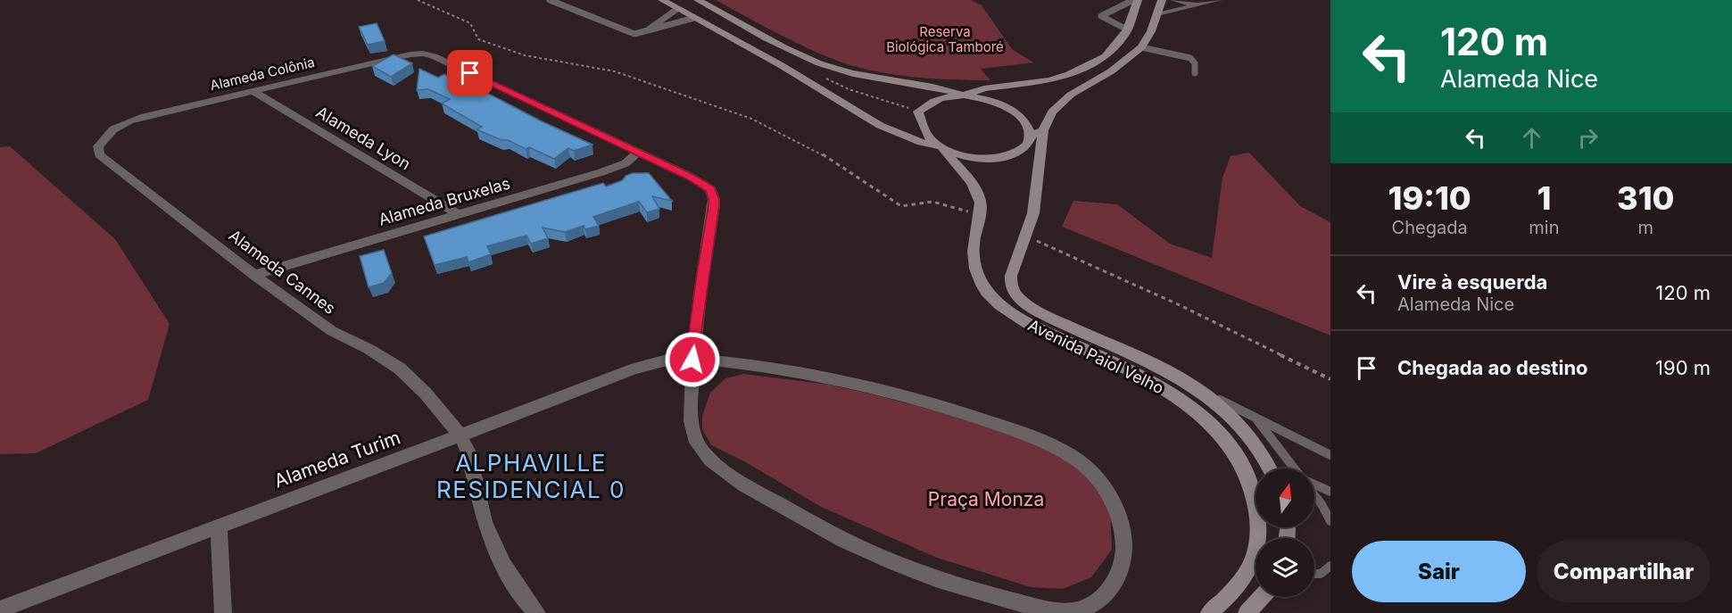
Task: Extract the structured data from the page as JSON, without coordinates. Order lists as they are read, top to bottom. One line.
{"streets":{"main road":["Avenida Paiol Velho"],"street":["Alameda Colônia","Alameda Lyon","Alameda Bruxelas","Alameda Cannes","Alameda Turim"]},"crossings":[["Alameda Colônia","Alameda Lyon"],["Alameda Colônia","Alameda Bruxelas"],["Alameda Colônia","Alameda Cannes"],["Alameda Lyon","Alameda Bruxelas"],["Alameda Bruxelas","Alameda Cannes"],["Alameda Cannes","Alameda Turim"]],"districts":["ALPHAVILLE RESIDENCIAL 0"],"parks":["Reserva Biológica Tamboré","Praça Monza"],"north":"top","page":{"turn":["120 m","Alameda Nice"],"eta":["19:10","Chegada","1","min","310","m"],"list":[{"name":"Vire à esquerda","note":"Alameda Nice","value":"120 m"},{"name":"Chegada ao destino","value":"190 m"}],"buttons":["Sair","Compartilhar"]}}
